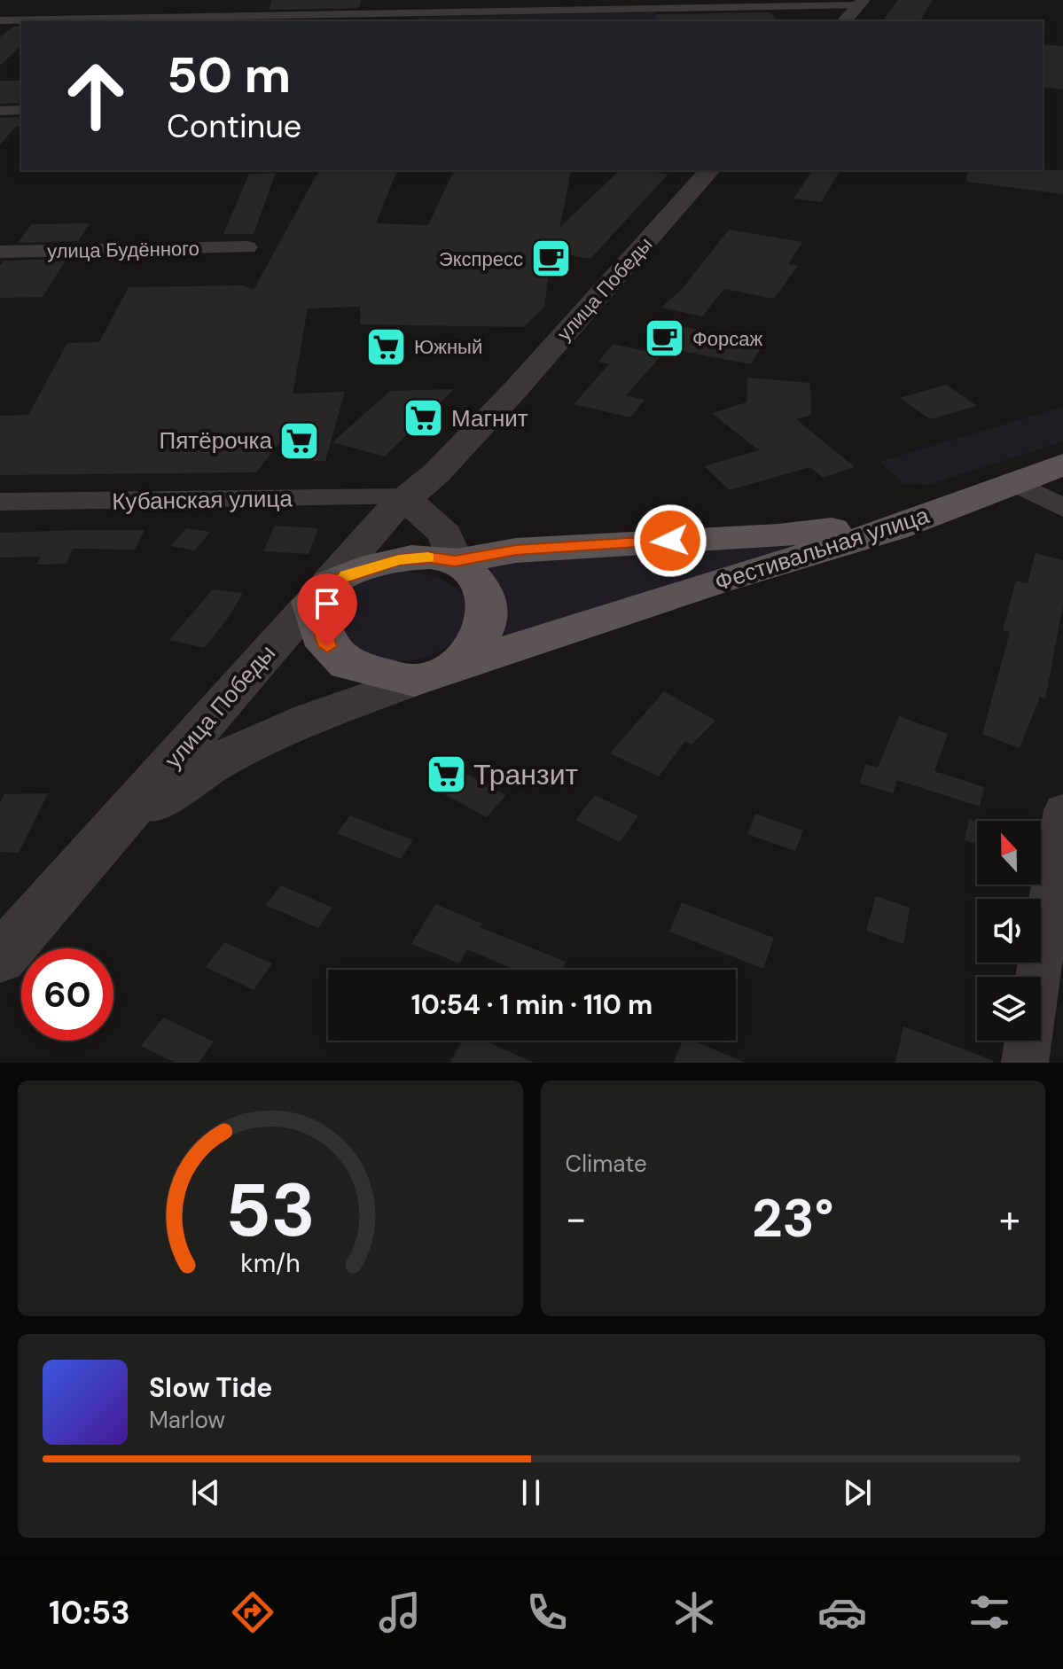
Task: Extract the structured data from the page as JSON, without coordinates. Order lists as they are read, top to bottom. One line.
{"streets":{"main road":["Фестивальная улица"],"street":["улица Будённого","улица Победы","Кубанская улица"]},"crossings":[["улица Победы","Кубанская улица"],["улица Победы","Фестивальная улица"]],"places":{"cafe":["Экспресс","Форсаж"],"supermarket":["Южный","Магнит","Пятёрочка","Транзит"]},"north":"top","page":{"turn":["50 m","Continue"],"limit":"60","trip":"10:54 · 1 min · 110 m","tile":"Climate","heat":["−","23°","+"],"song":["Slow Tide","Marlow"],"tabs":"10:53","gauge":["53","km/h"]}}
